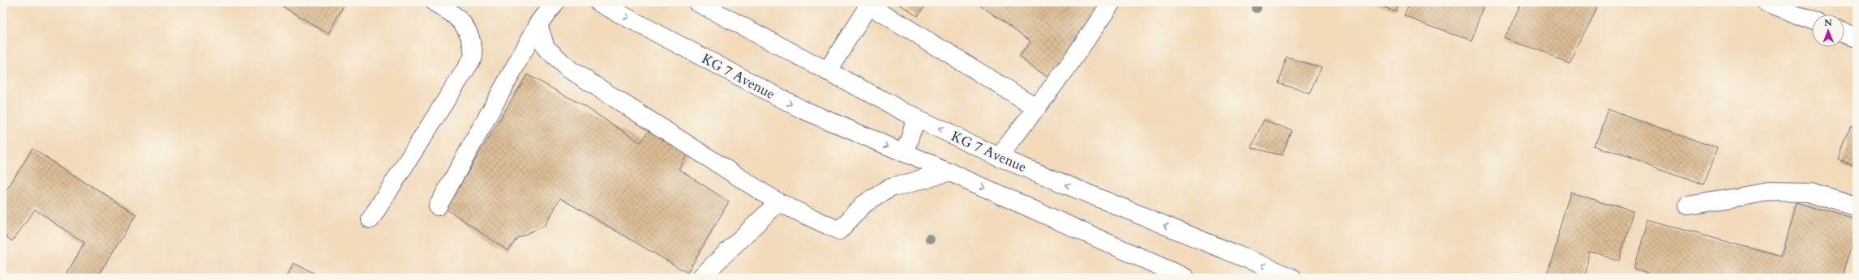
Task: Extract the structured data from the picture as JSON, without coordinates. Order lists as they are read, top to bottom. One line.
{"streets":{"main road":["KG 7 Avenue"]},"north":"top"}
